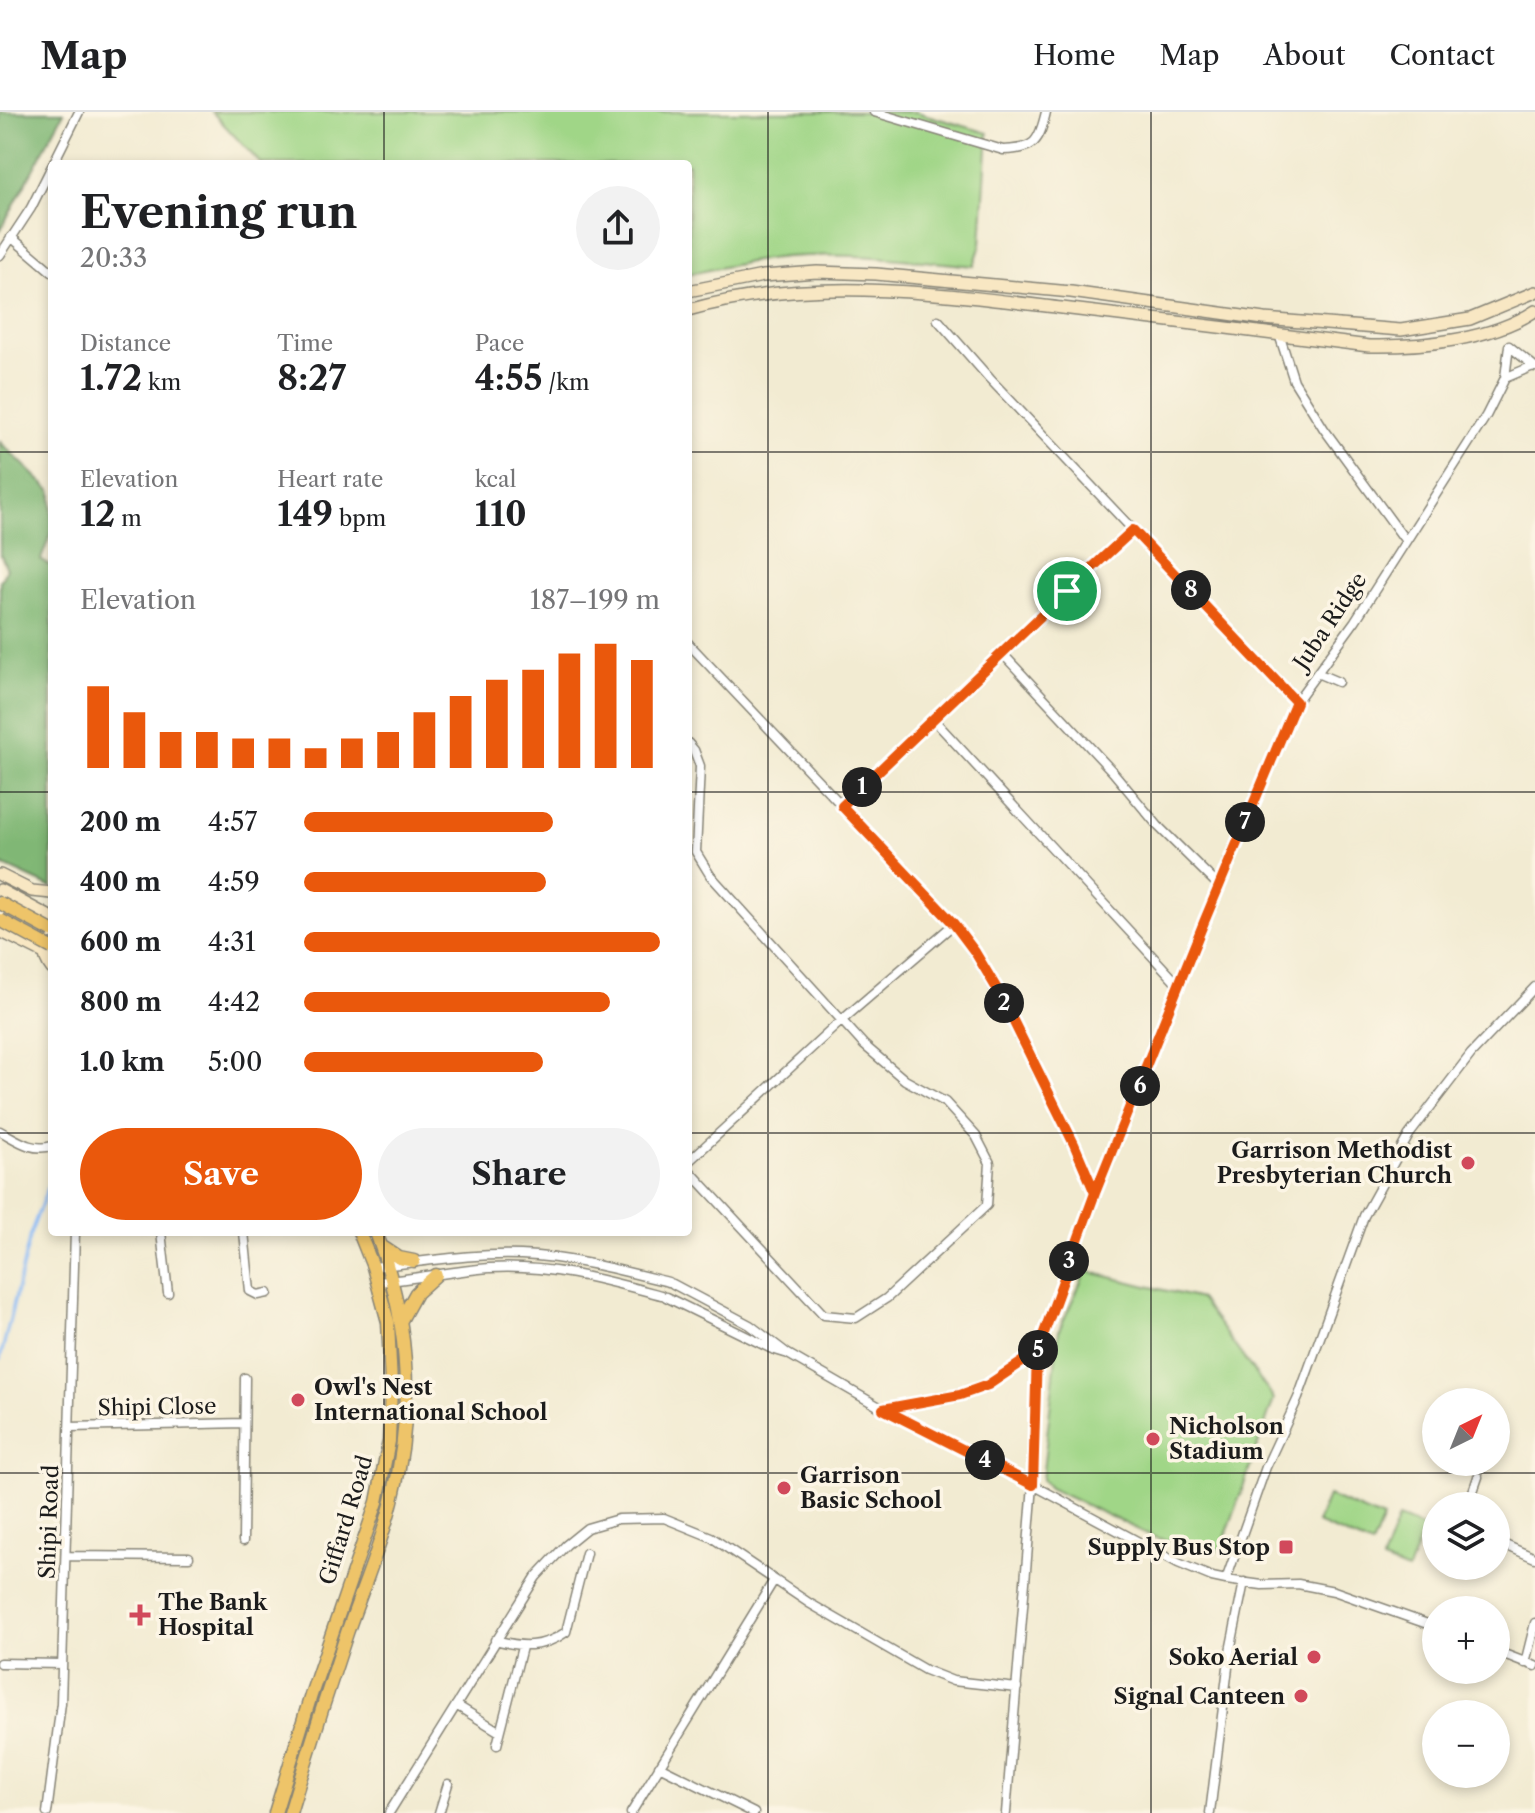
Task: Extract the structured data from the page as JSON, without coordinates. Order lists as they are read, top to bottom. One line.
{"streets":{"main road":["Giffard Road"],"street":["Juba Ridge","Shipi Close","Shipi Road"]},"crossings":[["Shipi Close","Shipi Road"]],"places":{"other":["Garrison Methodist Presbyterian Church","Owl's Nest International School","Nicholson Stadium","Garrison Basic School","Soko Aerial","Signal Canteen"],"transit":["Supply Bus Stop"],"health":["The Bank Hospital"]},"north":"top right","page":{"header":"Map","nav":["Home","Map","About","Contact"],"heading":["Evening run","20:33"],"stats":[["Distance","1.72 km"],["Time","8:27"],["Pace","4:55 /km"],["Elevation","12 m"],["Heart rate","149 bpm"],["kcal","110"]],"chart":["Elevation","187–199 m"],"pins":["8","1","7","2","6","3","5","4"],"list":[{"name":"200 m","note":"4:57"},{"name":"400 m","note":"4:59"},{"name":"600 m","note":"4:31"},{"name":"800 m","note":"4:42"},{"name":"1.0 km","note":"5:00"}],"buttons":["Save","Share"],"map_buttons":["+","−"]}}
